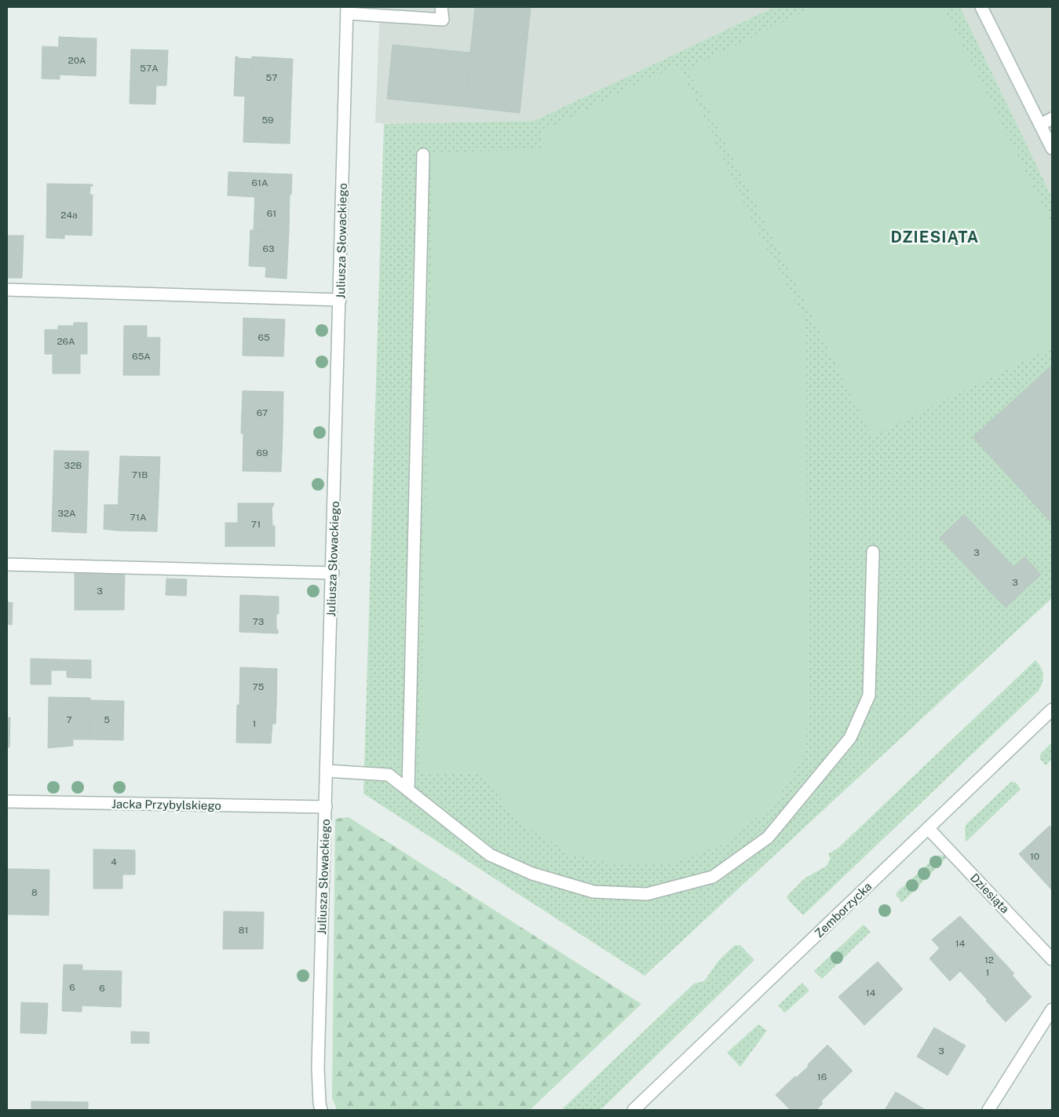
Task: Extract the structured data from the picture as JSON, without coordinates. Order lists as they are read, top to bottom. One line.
{"streets":{"street":["Juliusza Słowackiego","Jacka Przybylskiego","Dziesiąta","Zemborzycka"]},"crossings":[["Juliusza Słowackiego","Jacka Przybylskiego"],["Dziesiąta","Zemborzycka"]],"districts":["DZIESIĄTA"],"house_numbers":["20A","57A","57","59","61A","61","24a","63","65","26A","65A","67","69","32B","71B","32A","71A","71","3","3","3","73","75","7","5","1","10","4","8","81","14","12","1","6","6","14","3","16"]}
